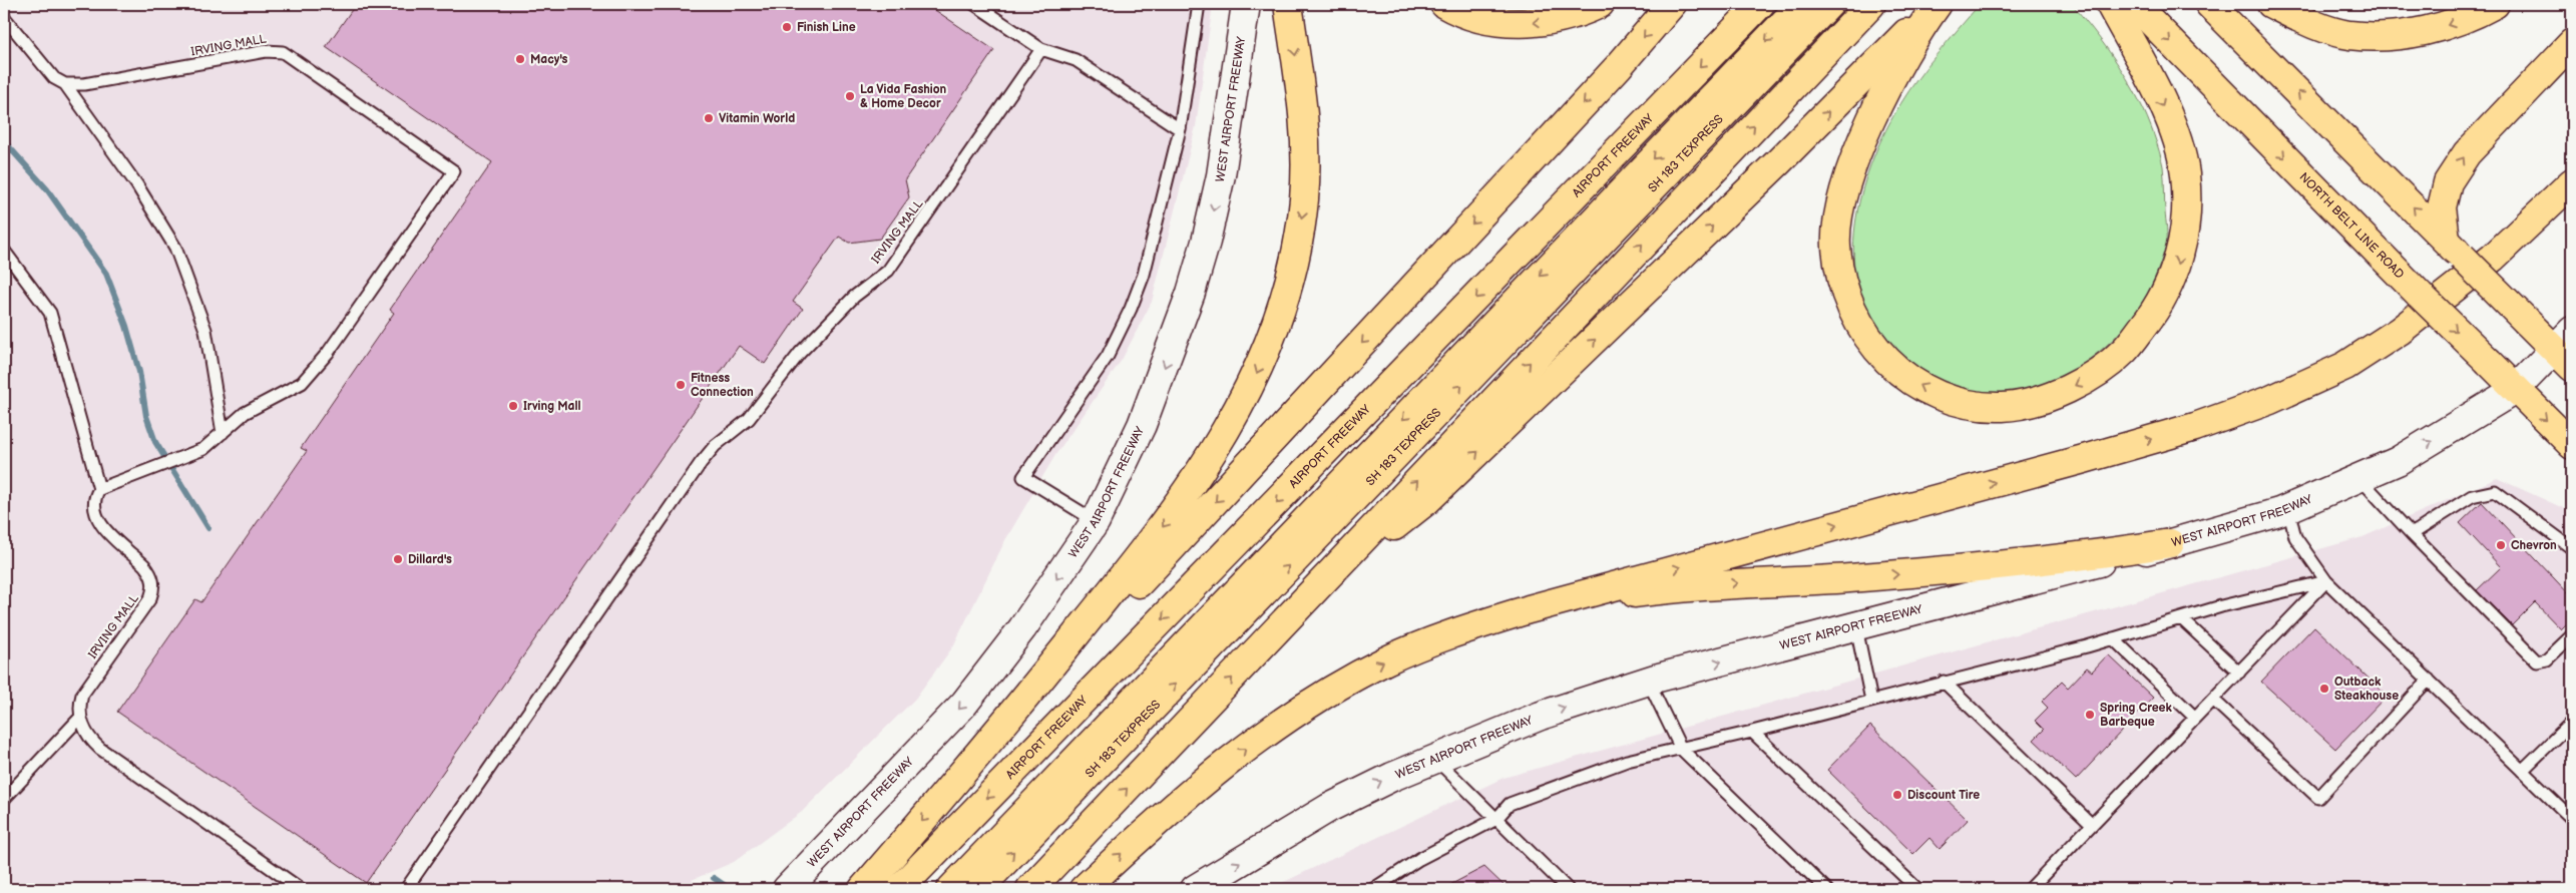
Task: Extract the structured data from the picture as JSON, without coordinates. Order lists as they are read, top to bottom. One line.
{"streets":{"main road":["WEST AIRPORT FREEWAY","SH 183 TEXPRESS","AIRPORT FREEWAY","NORTH BELT LINE ROAD"],"lane":["IRVING MALL"]},"crossings":[["WEST AIRPORT FREEWAY","NORTH BELT LINE ROAD"]],"places":["Finish Line","Macy's","La Vida Fashion & Home Decor","Vitamin World","Fitness Connection","Irving Mall","Chevron","Dillard's","Outback Steakhouse","Spring Creek Barbeque","Discount Tire"]}
